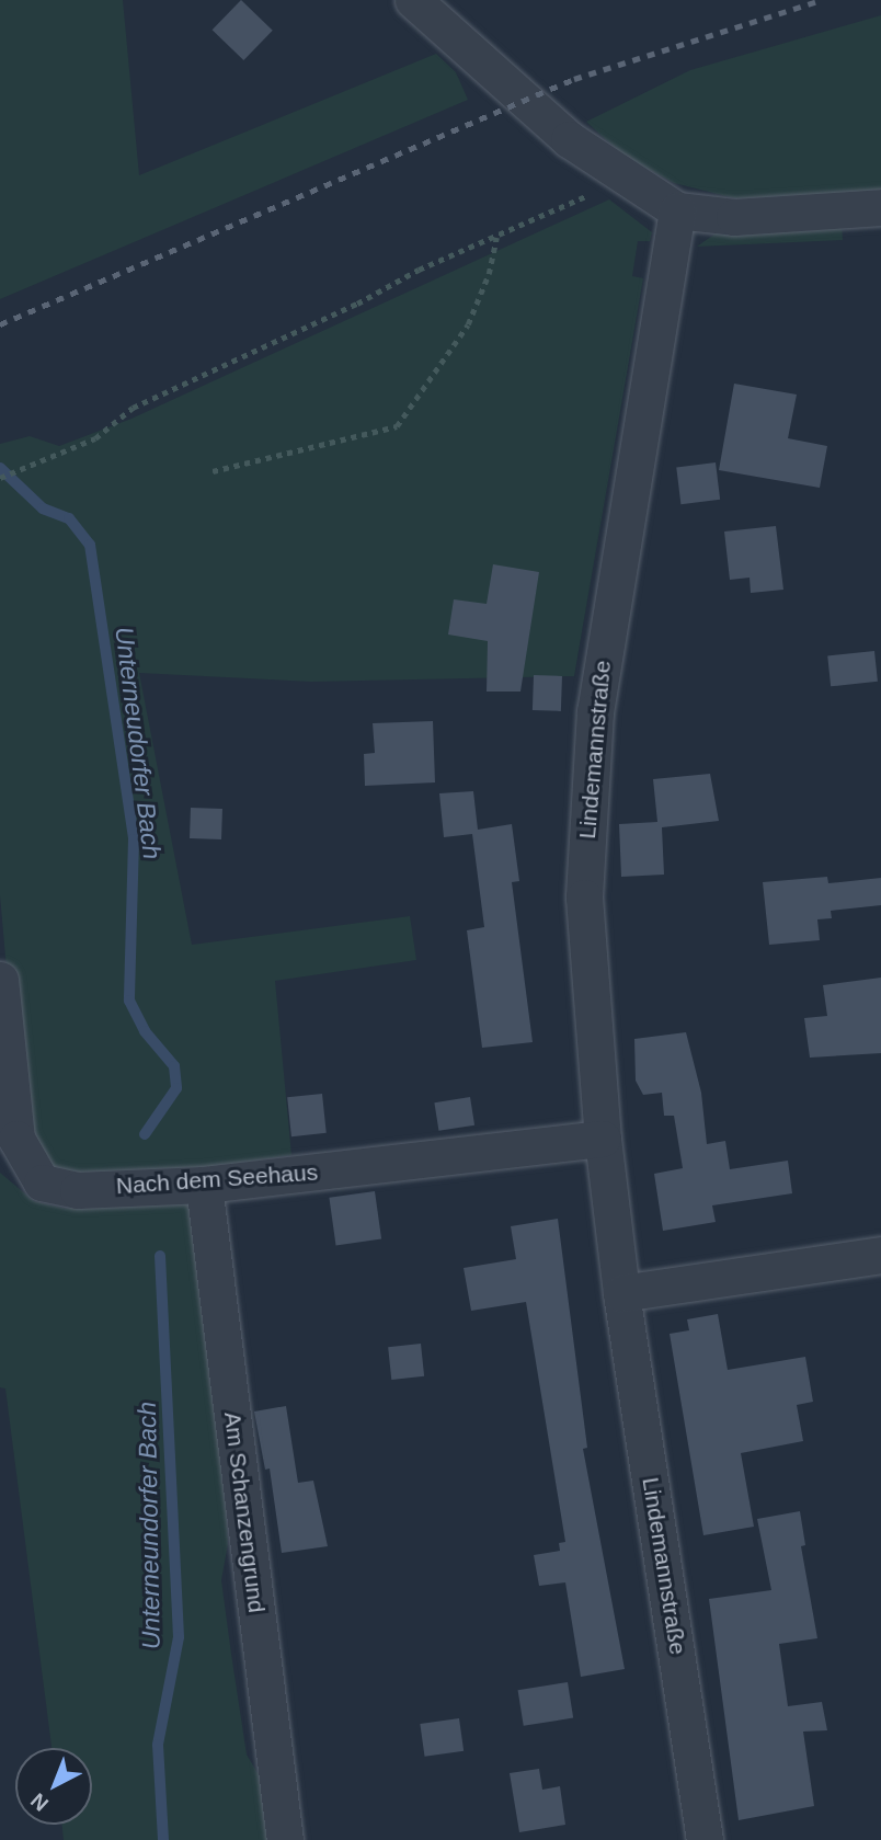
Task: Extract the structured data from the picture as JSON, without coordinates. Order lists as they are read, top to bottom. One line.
{"streets":{"street":["Lindemannstraße","Nach dem Seehaus","Am Schanzengrund"]},"crossings":[["Lindemannstraße","Nach dem Seehaus"],["Nach dem Seehaus","Am Schanzengrund"]],"water":["Unterneudorfer Bach","Unterneundorfer Bach"],"north":"bottom left"}
